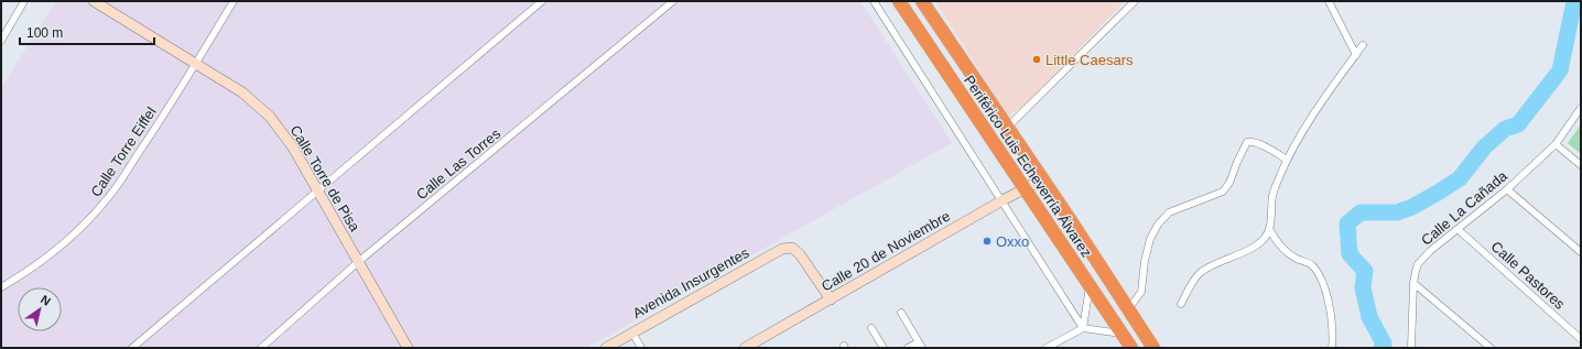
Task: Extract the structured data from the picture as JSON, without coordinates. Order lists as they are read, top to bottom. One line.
{"streets":{"highway":["Periférico Luis Echeverría Álvarez"],"street":["Calle Torre Eiffel","Calle Las Torres","Calle Torre de Pisa","Calle La Cañada","Calle 20 de Noviembre","Calle Pastores","Avenida Insurgentes"]},"crossings":[["Calle Torre Eiffel","Calle Torre de Pisa"],["Calle Las Torres","Calle Torre de Pisa"],["Periférico Luis Echeverría Álvarez","Calle 20 de Noviembre"],["Calle La Cañada","Calle Pastores"],["Calle 20 de Noviembre","Avenida Insurgentes"]],"places":["Little Caesars","Oxxo"],"scale_bar":"100 m","north":"top right"}
